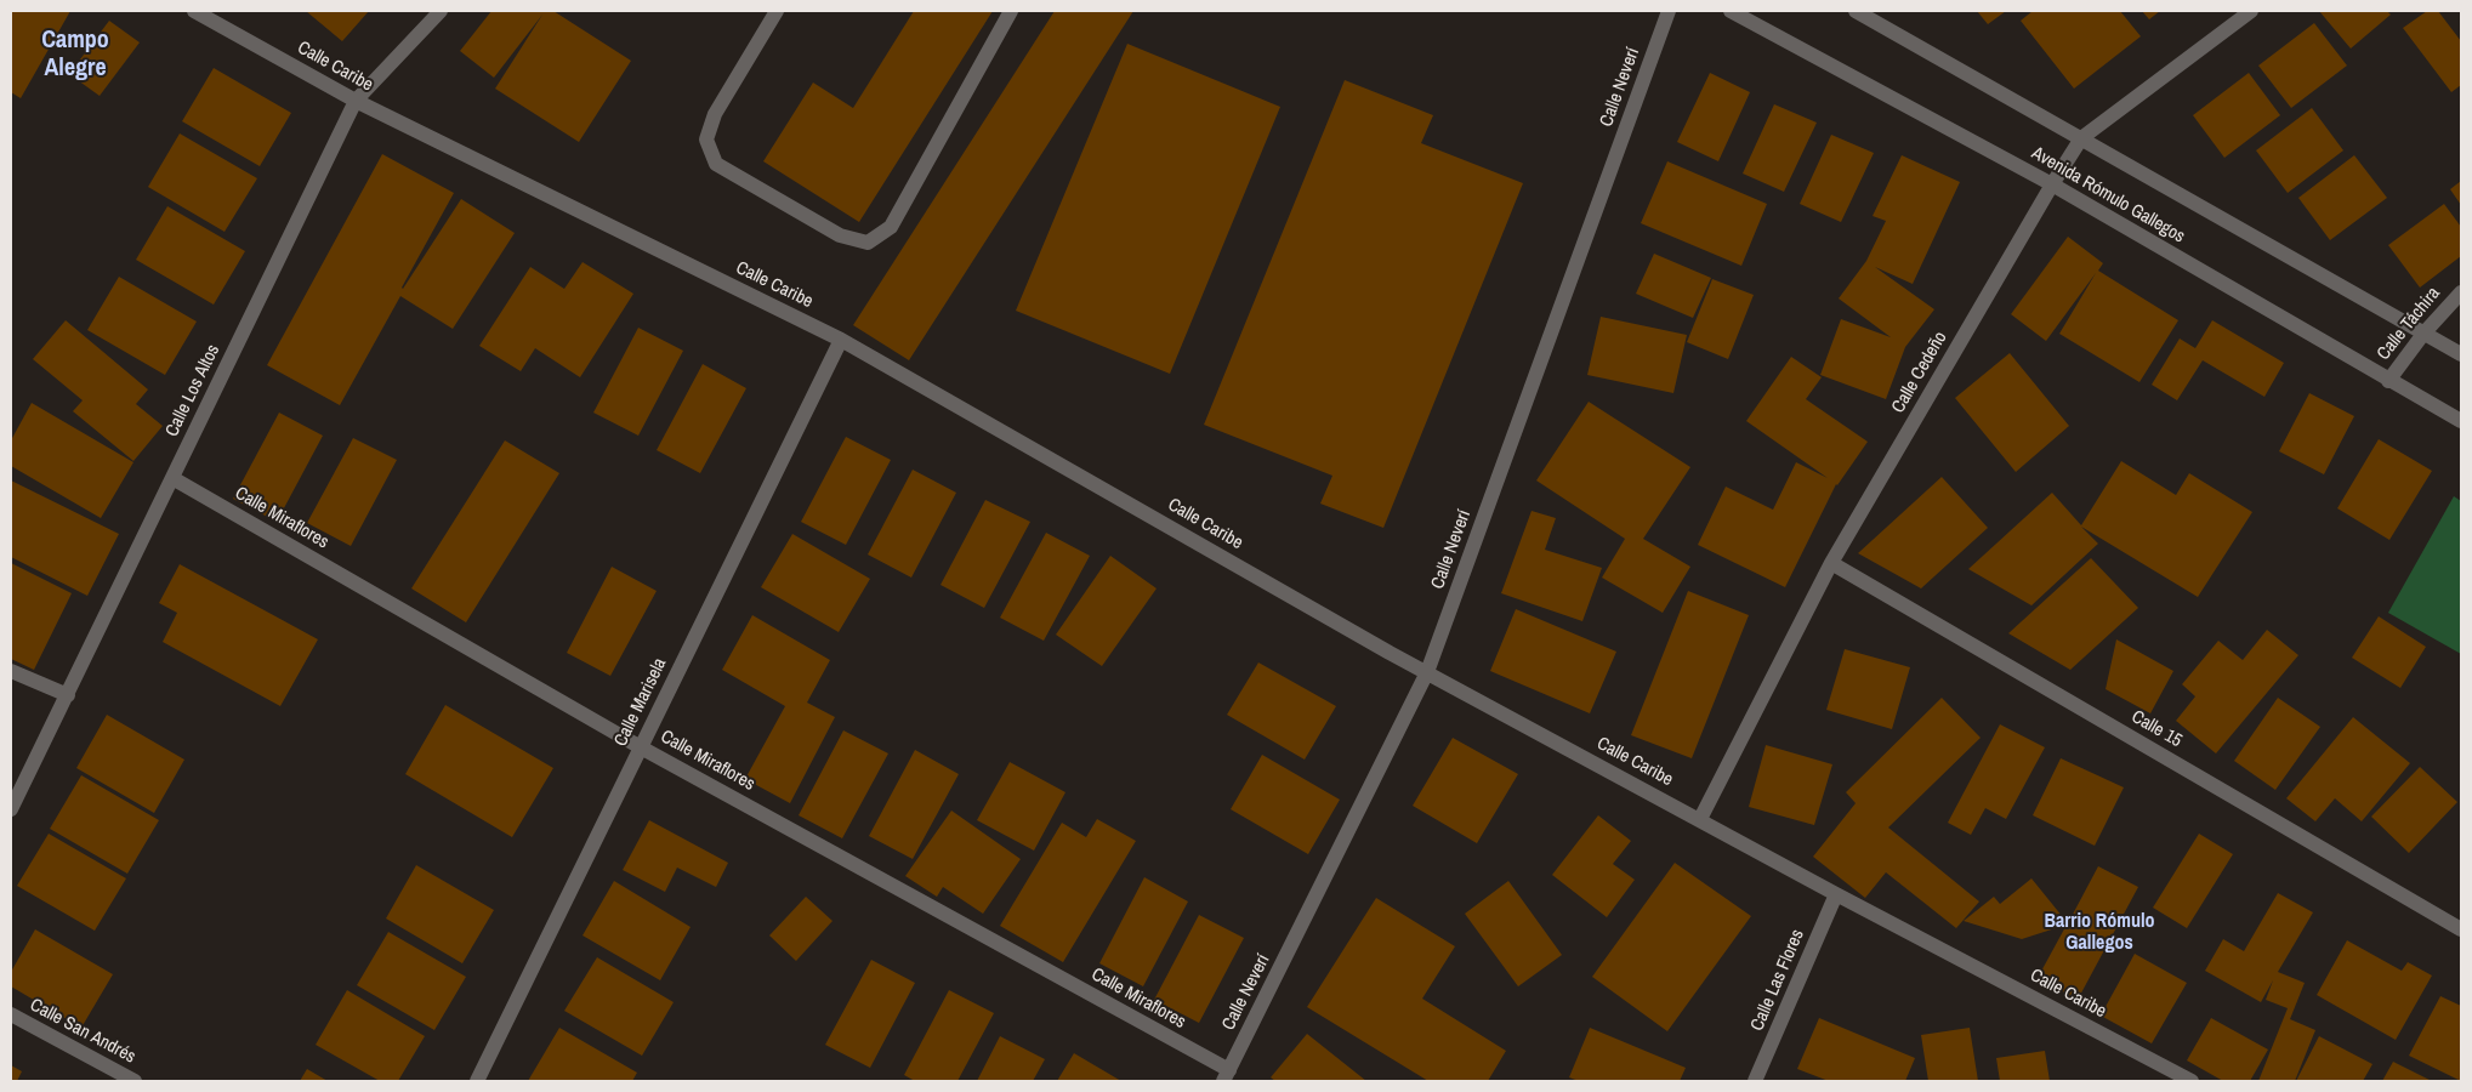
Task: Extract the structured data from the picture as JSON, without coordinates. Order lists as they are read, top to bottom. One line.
{"streets":{"street":["Calle Caribe","Calle Neverí","Avenida Rómulo Gallegos","Calle Táchira","Calle Cedeño","Calle Los Altos","Calle Miraflores","Calle Marisela","Calle 15","Calle Las Flores","Calle San Andrés"]},"crossings":[["Calle Caribe","Calle Neverí"],["Calle Caribe","Calle Cedeño"],["Calle Caribe","Calle Los Altos"],["Calle Caribe","Calle Marisela"],["Calle Caribe","Calle Las Flores"],["Calle Neverí","Calle Miraflores"],["Avenida Rómulo Gallegos","Calle Táchira"],["Avenida Rómulo Gallegos","Calle Cedeño"],["Calle Cedeño","Calle 15"],["Calle Los Altos","Calle Miraflores"],["Calle Miraflores","Calle Marisela"]],"districts":["Campo Alegre","Barrio Rómulo Gallegos"]}
